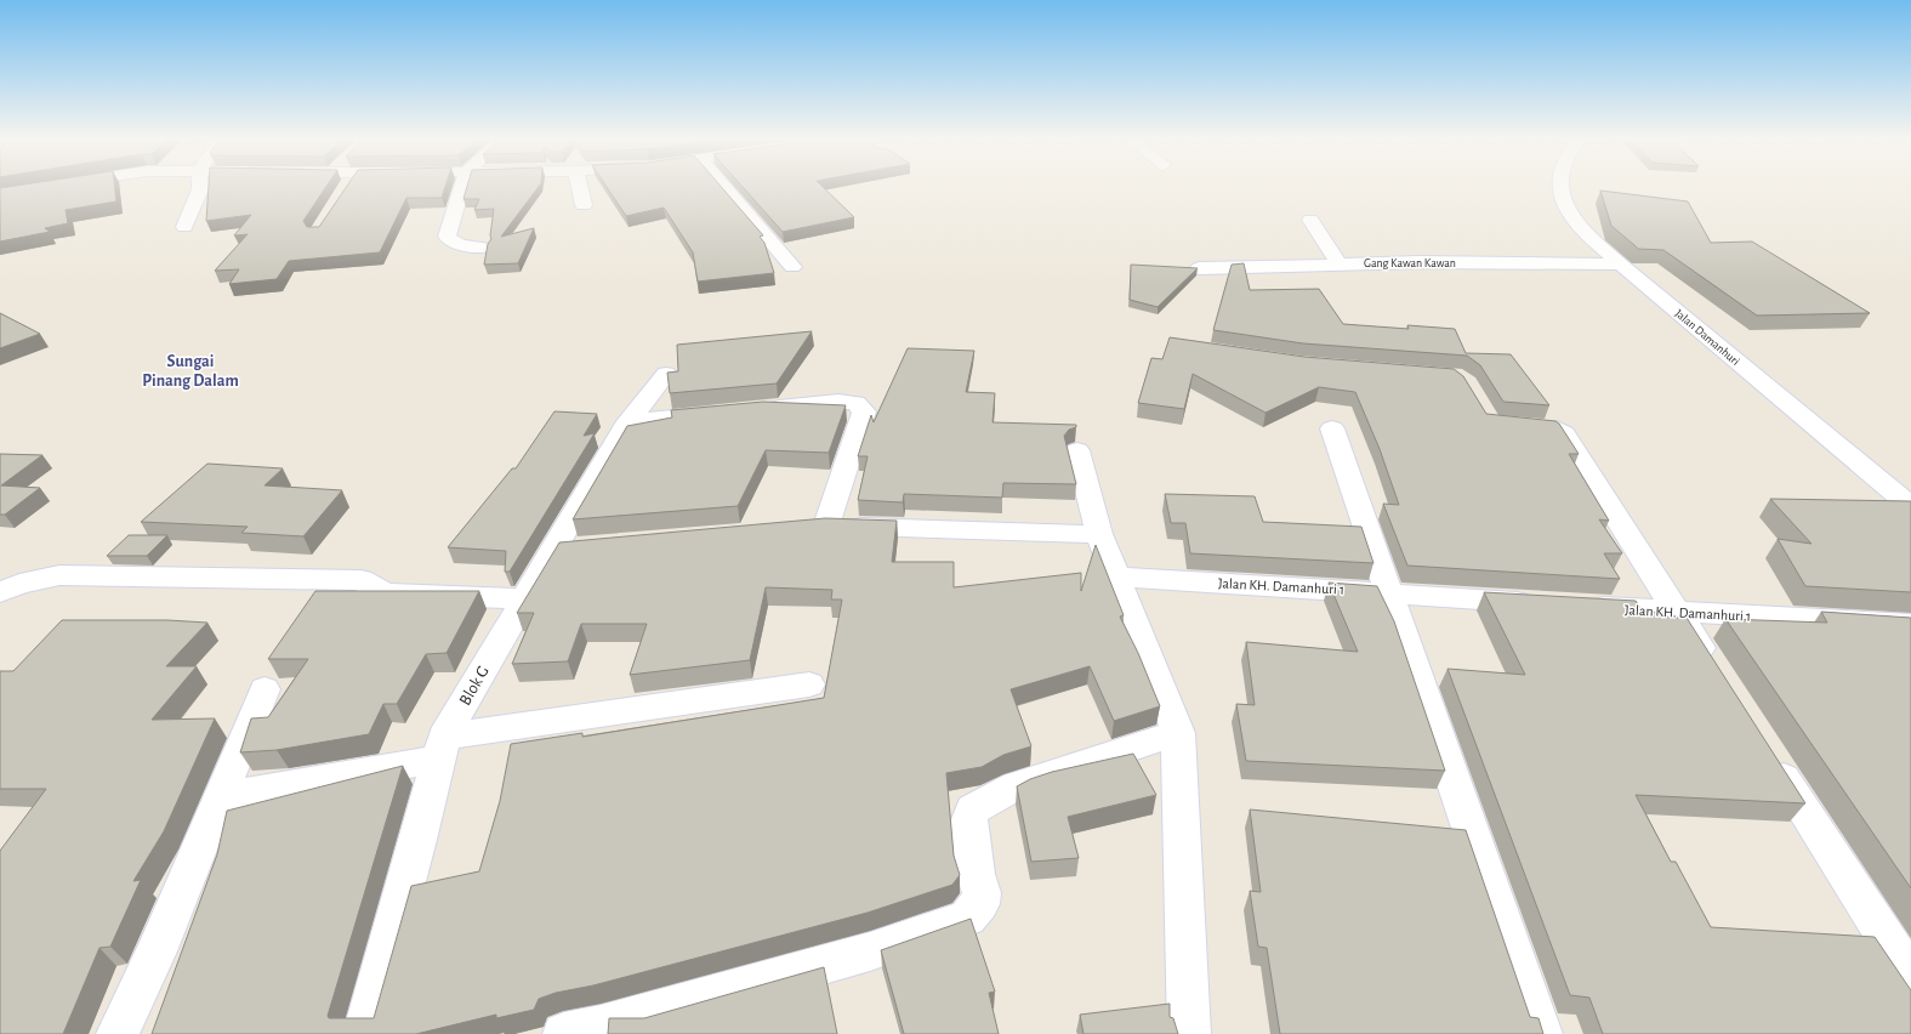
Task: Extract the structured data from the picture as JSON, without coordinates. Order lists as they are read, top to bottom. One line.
{"streets":{"street":["Gang Kawan Kawan","Jalan Damanhuri","Jalan KH. Damanhuri 1","Blok G"]},"crossings":[["Gang Kawan Kawan","Jalan Damanhuri"]],"districts":["Sungai Pinang Dalam"]}
